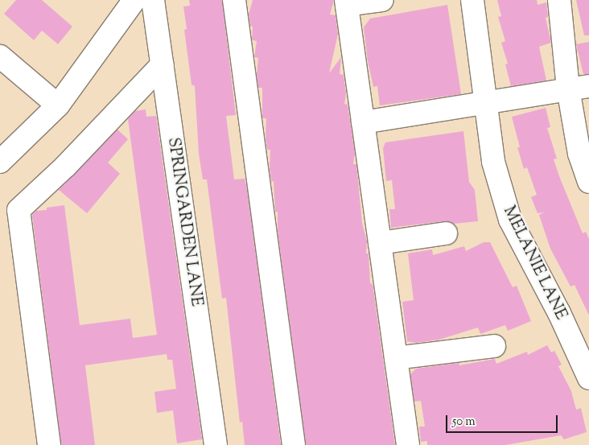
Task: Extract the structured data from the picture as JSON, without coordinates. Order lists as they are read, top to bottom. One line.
{"streets":{"street":["SPRINGARDEN LANE","MELANIE LANE"]},"scale_bar":"50 m"}
